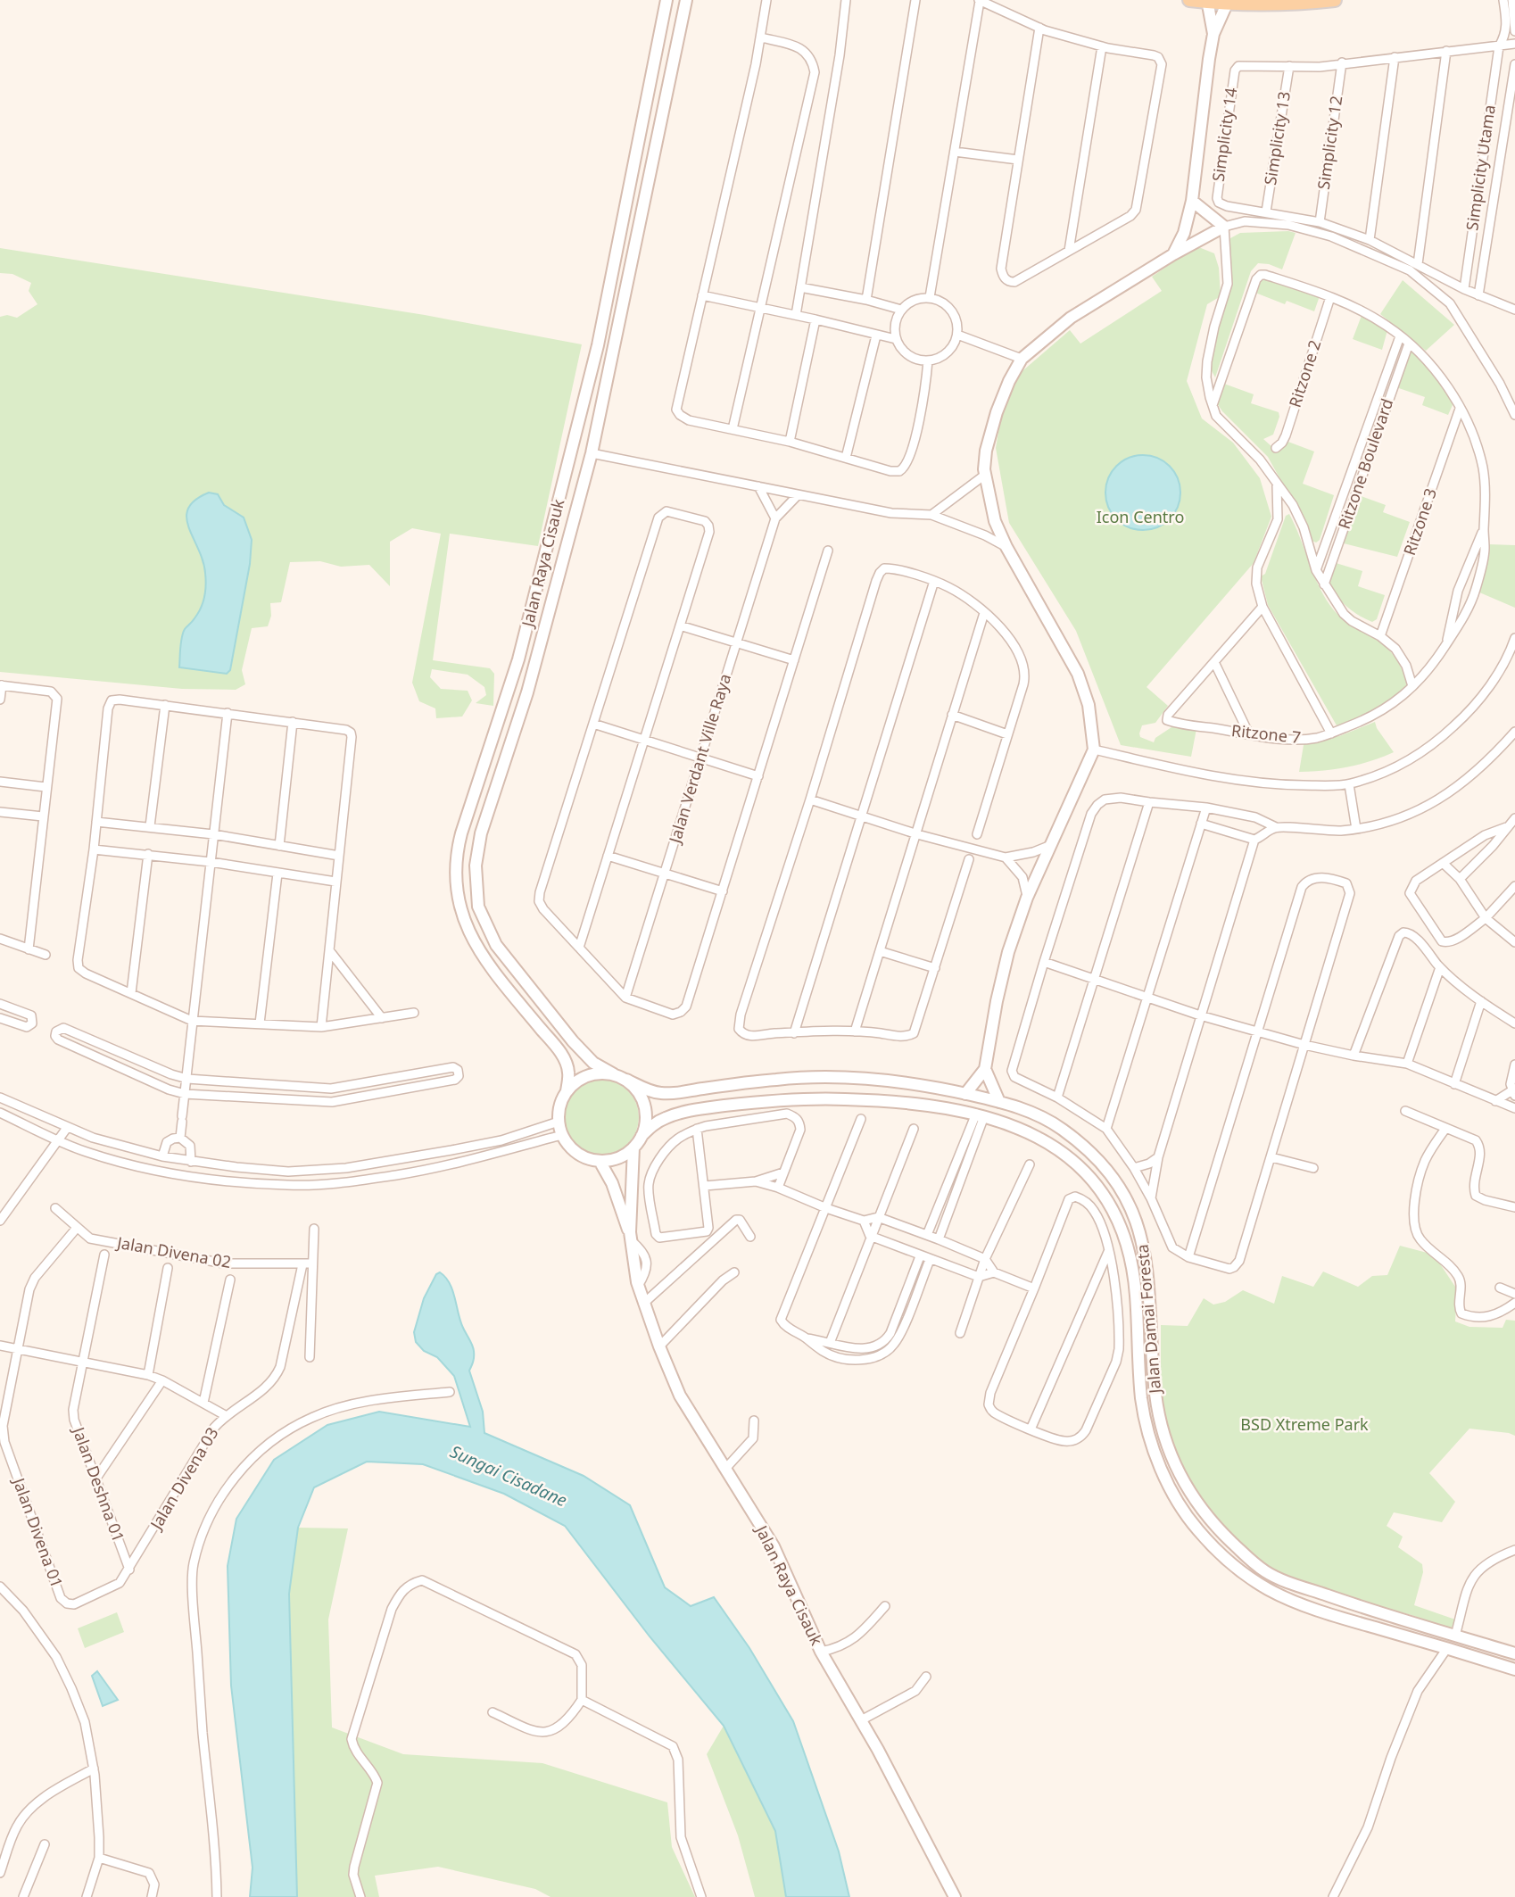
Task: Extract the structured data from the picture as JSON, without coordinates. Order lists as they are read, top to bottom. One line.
{"streets":{"main road":["Jalan Raya Cisauk","Jalan Damai Foresta"],"street":["Simplicity 14","Simplicity 13","Simplicity 12","Simplicity Utama","Ritzone 2","Ritzone Boulevard","Ritzone 3","Ritzone 7","Jalan Verdant Ville Raya","Jalan Divena 02","Jalan Divena 03","Jalan Deshna 01","Jalan Divena 01"]},"crossings":[["Simplicity 14","Simplicity 13"],["Ritzone 2","Ritzone 7"],["Ritzone Boulevard","Ritzone 7"],["Ritzone 3","Ritzone 7"],["Jalan Raya Cisauk","Jalan Damai Foresta"],["Jalan Divena 02","Jalan Divena 03"],["Jalan Divena 03","Jalan Deshna 01"],["Jalan Divena 03","Jalan Divena 01"]],"water":["Sungai Cisadane"],"parks":["Icon Centro","BSD Xtreme Park"]}
